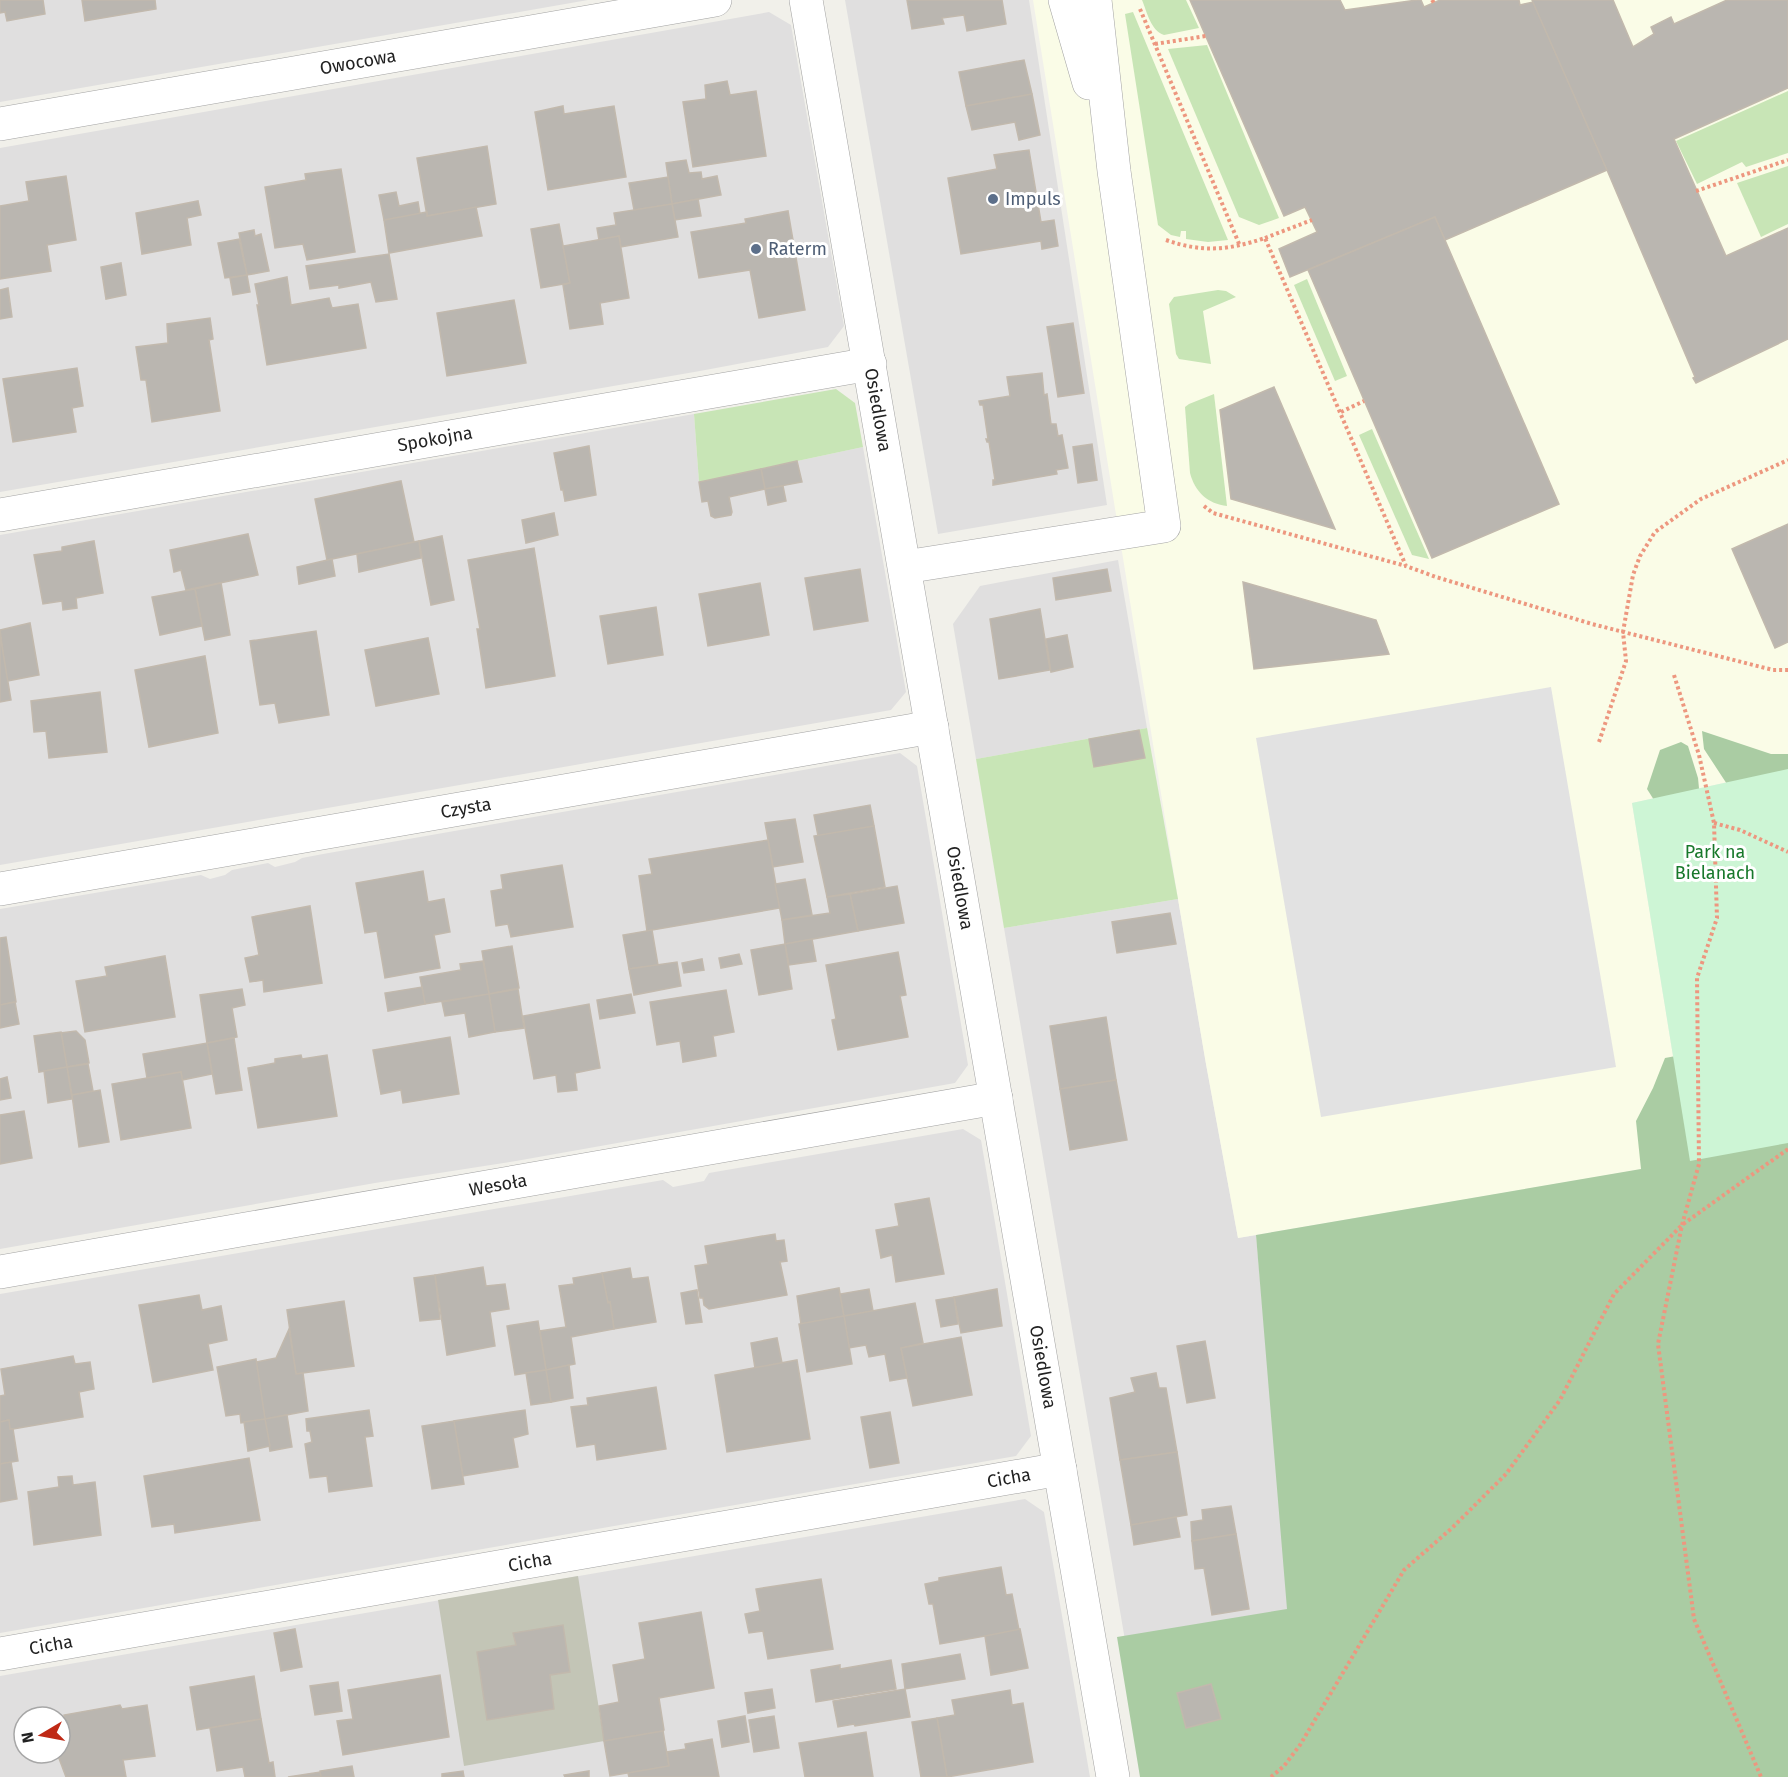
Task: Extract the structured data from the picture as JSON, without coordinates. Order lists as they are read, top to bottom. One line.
{"streets":{"street":["Owocowa","Osiedlowa","Spokojna","Czysta","Wesoła","Cicha"]},"crossings":[["Osiedlowa","Spokojna"],["Osiedlowa","Czysta"],["Osiedlowa","Wesoła"],["Osiedlowa","Cicha"]],"parks":["Park na Bielanach"],"places":["Impuls","Raterm"],"north":"left"}
